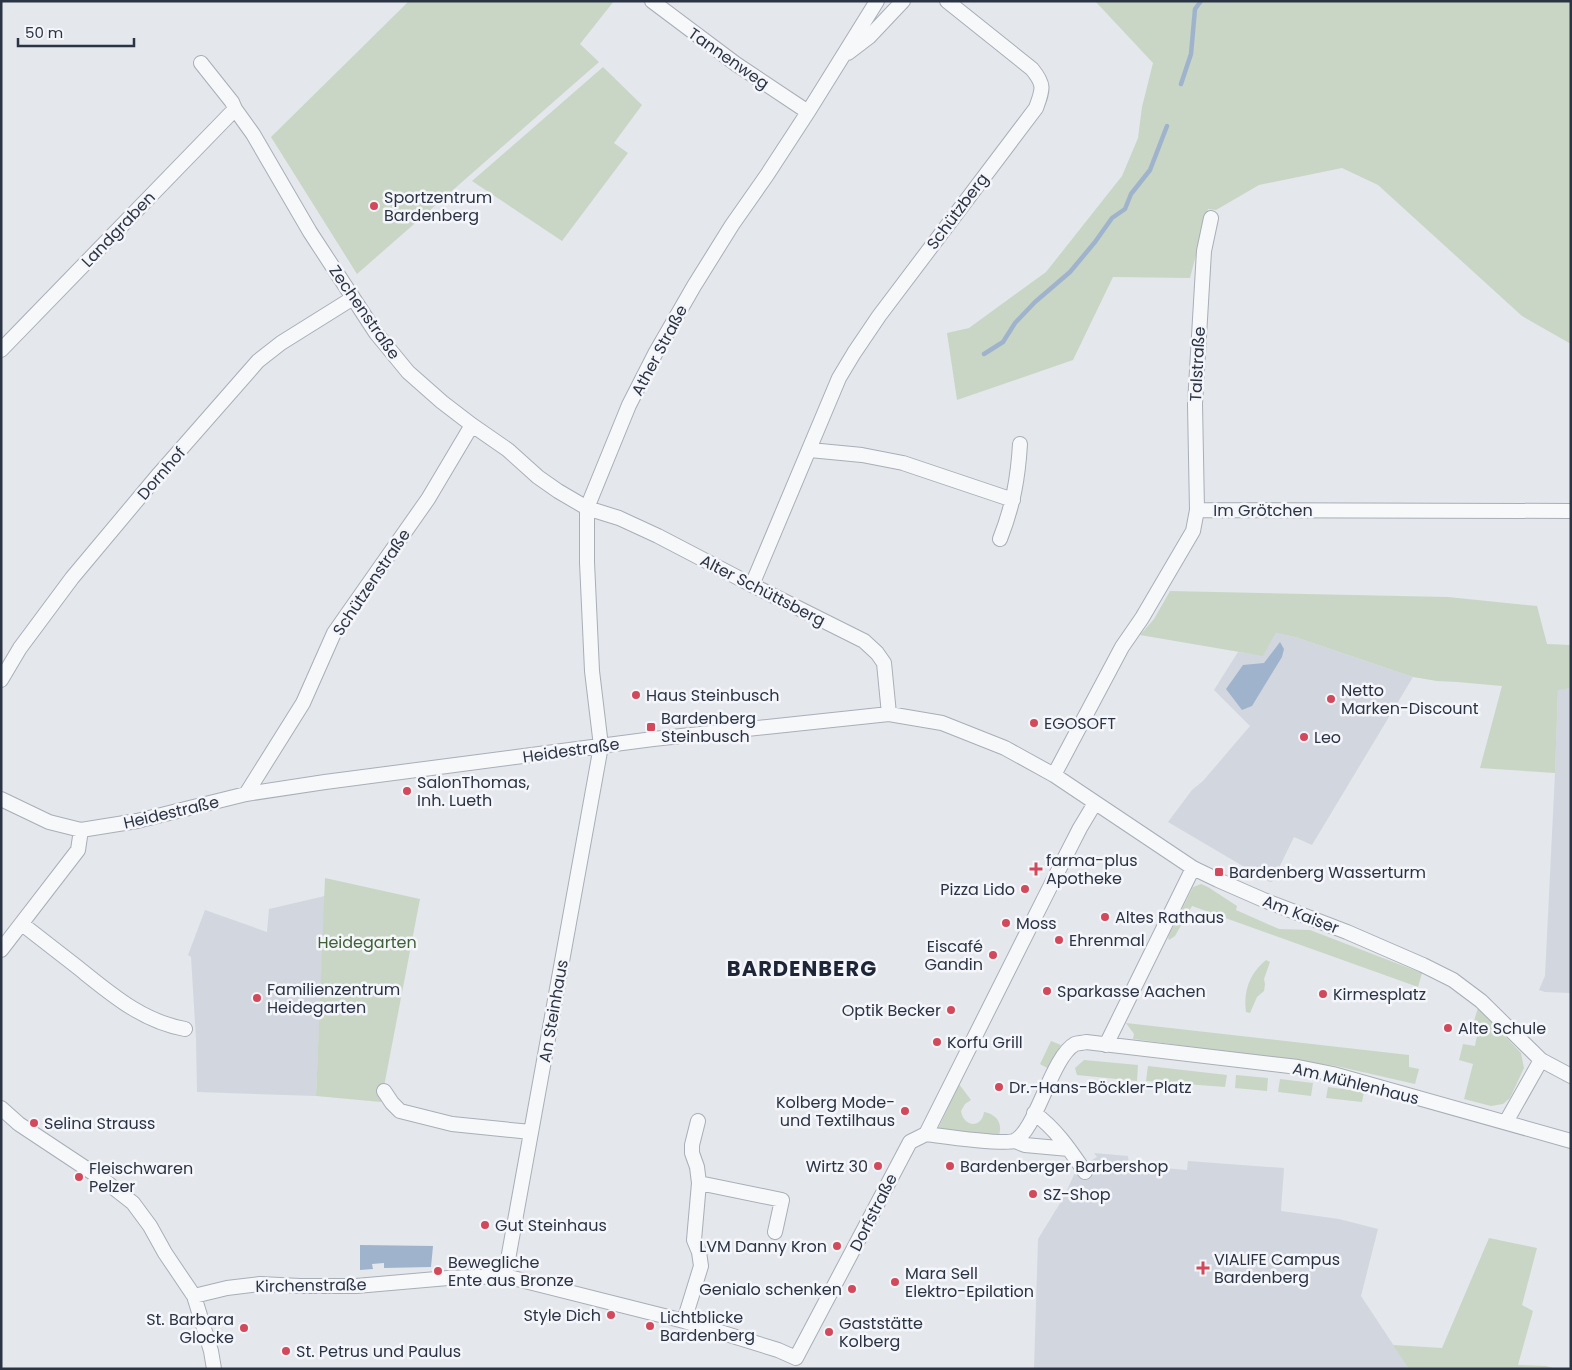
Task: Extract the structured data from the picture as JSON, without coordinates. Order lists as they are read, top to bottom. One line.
{"streets":{"street":["Tannenweg","Schützberg","Landgraben","Zechenstraße","Ather Straße","Talstraße","Dornhof","Im Grötchen","Schützenstraße","Alter Schüttsberg","Heidestraße","Am Kaiser","An Steinhaus","Am Mühlenhaus","Dorfstraße","Kirchenstraße"]},"crossings":[["Tannenweg","Ather Straße"],["Schützberg","Alter Schüttsberg"],["Landgraben","Zechenstraße"],["Zechenstraße","Ather Straße"],["Zechenstraße","Dornhof"],["Zechenstraße","Schützenstraße"],["Zechenstraße","Alter Schüttsberg"],["Ather Straße","Alter Schüttsberg"],["Ather Straße","Heidestraße"],["Ather Straße","An Steinhaus"],["Talstraße","Im Grötchen"],["Im Grötchen","Heidestraße"],["Im Grötchen","Am Kaiser"],["Schützenstraße","Heidestraße"],["Alter Schüttsberg","Heidestraße"],["Heidestraße","Am Kaiser"],["Heidestraße","An Steinhaus"],["Am Kaiser","Dorfstraße"],["An Steinhaus","Dorfstraße"],["An Steinhaus","Kirchenstraße"],["Dorfstraße","Kirchenstraße"]],"districts":["BARDENBERG"],"parks":["Heidegarten"],"places":{"other":["Sportzentrum Bardenberg","Haus Steinbusch","Netto Marken-Discount","EGOSOFT","Leo","SalonThomas, Inh. Lueth","Pizza Lido","Altes Rathaus","Moss","Ehrenmal","Eiscafé Gandin","Sparkasse Aachen","Kirmesplatz","Familienzentrum Heidegarten","Optik Becker","Alte Schule","Korfu Grill","Dr.-Hans-Böckler-Platz","Kolberg Mode- und Textilhaus","Selina Strauss","Wirtz 30","Bardenberger Barbershop","Fleischwaren Pelzer","SZ-Shop","Gut Steinhaus","LVM Danny Kron","Bewegliche Ente aus Bronze","Mara Sell Elektro-Epilation","Genialo schenken","Style Dich","Lichtblicke Bardenberg","St. Barbara Glocke","Gaststätte Kolberg","St. Petrus und Paulus"],"transit":["Bardenberg Steinbusch","Bardenberg Wasserturm"],"health":["farma-plus Apotheke","VIALIFE Campus Bardenberg"]},"scale_bar":"50 m"}
